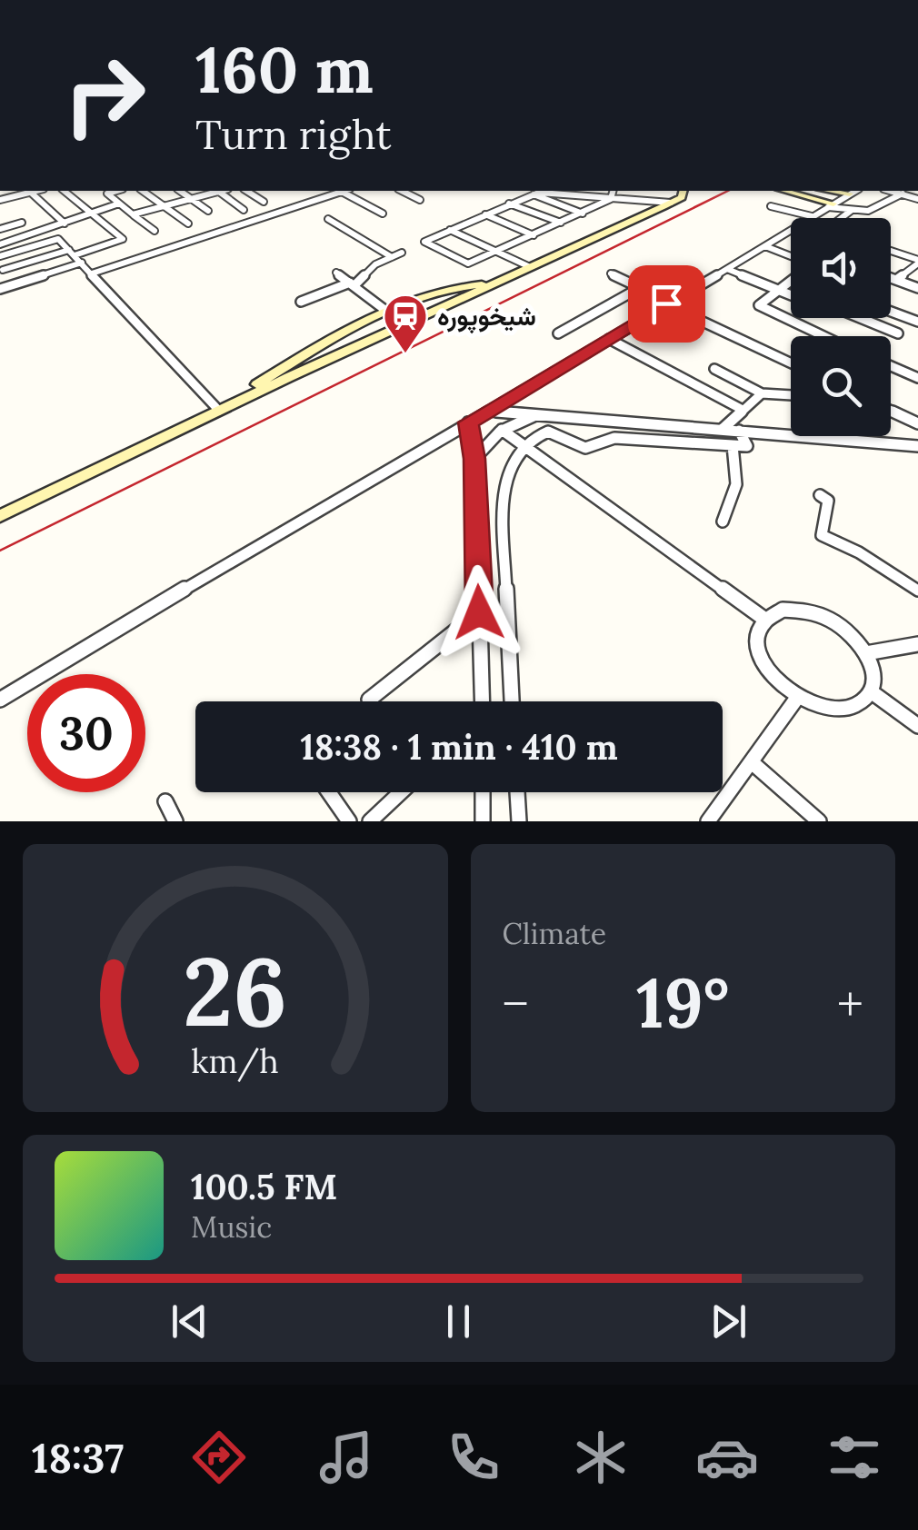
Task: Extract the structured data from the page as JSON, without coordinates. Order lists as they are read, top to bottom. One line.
{"places":{"station":["شیخوپورہ"]},"page":{"turn":["160 m","Turn right"],"limit":"30","trip":"18:38 · 1 min · 410 m","tile":"Climate","heat":["−","19°","+"],"song":["100.5 FM","Music"],"tabs":"18:37","gauge":["26","km/h"]}}
